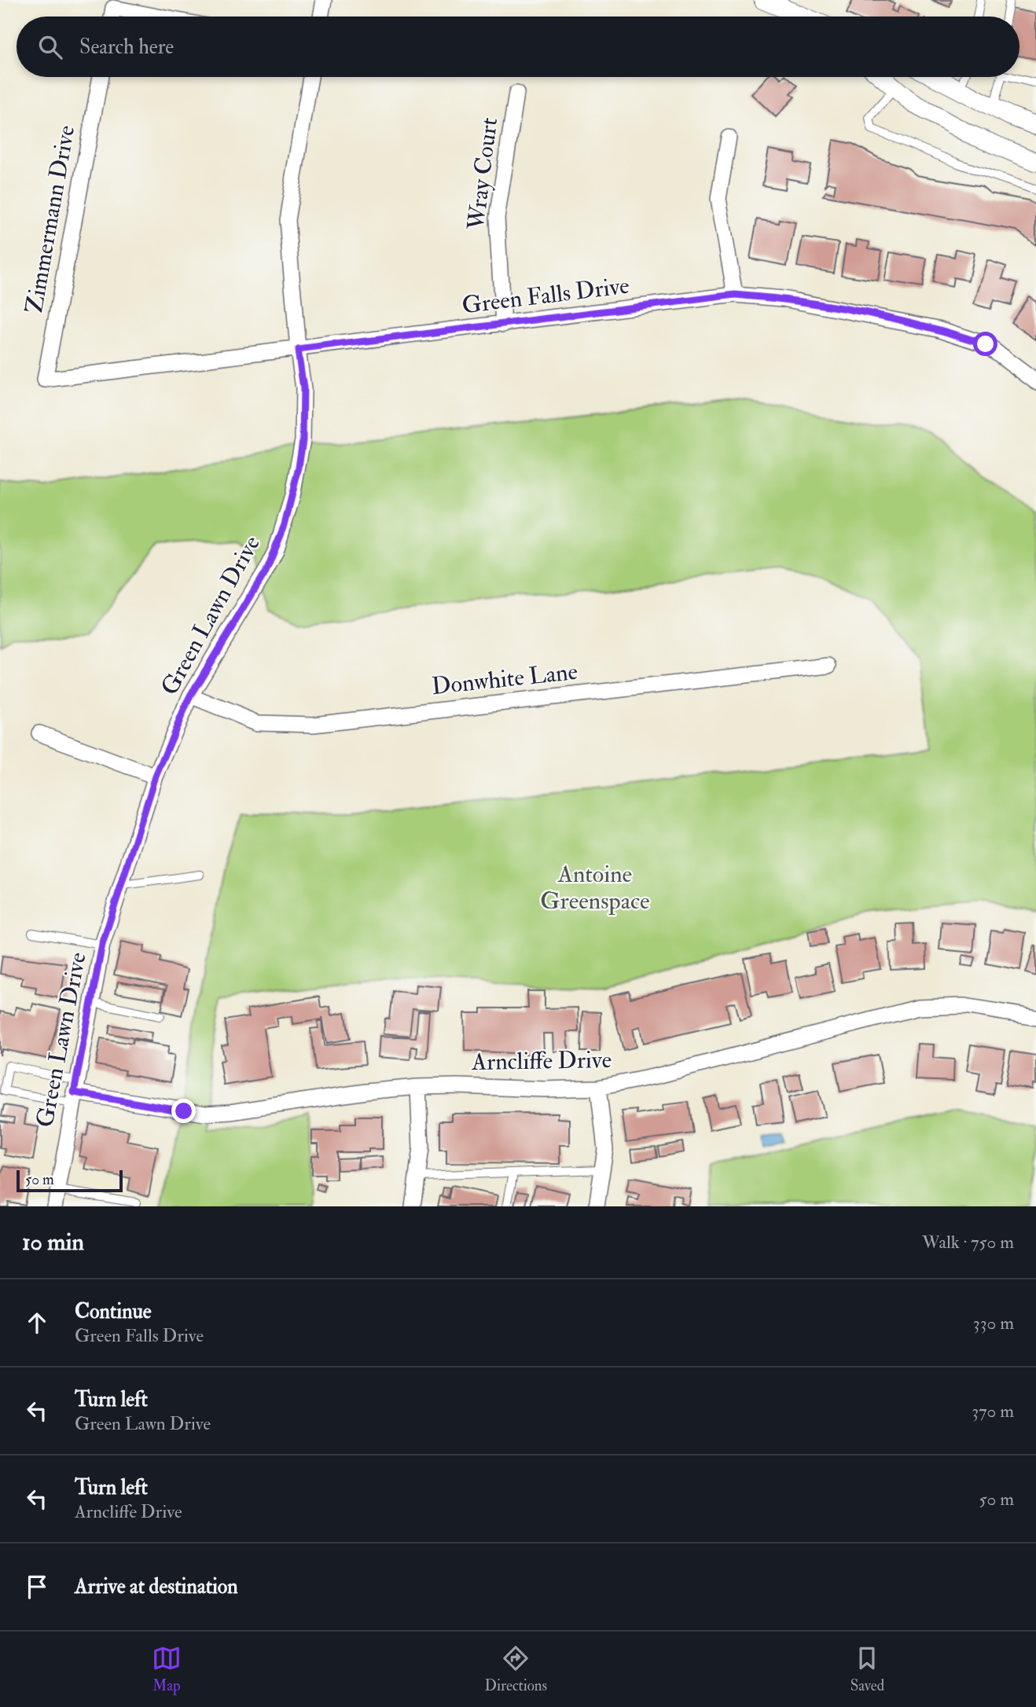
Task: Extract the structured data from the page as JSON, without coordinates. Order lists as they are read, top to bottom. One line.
{"streets":{"street":["Wray Court","Zimmermann Drive","Green Falls Drive","Green Lawn Drive","Donwhite Lane","Arncliffe Drive"]},"crossings":[["Wray Court","Green Falls Drive"],["Zimmermann Drive","Green Falls Drive"],["Green Falls Drive","Green Lawn Drive"],["Green Lawn Drive","Donwhite Lane"],["Green Lawn Drive","Arncliffe Drive"]],"parks":["Antoine Greenspace"],"scale_bar":"50 m","page":{"search":"Search here","scale":"50 m","heading":["10 min","Walk · 750 m"],"list":[["Continue","Green Falls Drive","330 m"],["Turn left","Green Lawn Drive","370 m"],["Turn left","Arncliffe Drive","50 m"],"Arrive at destination"],"nav":["Map","Directions","Saved"]}}
